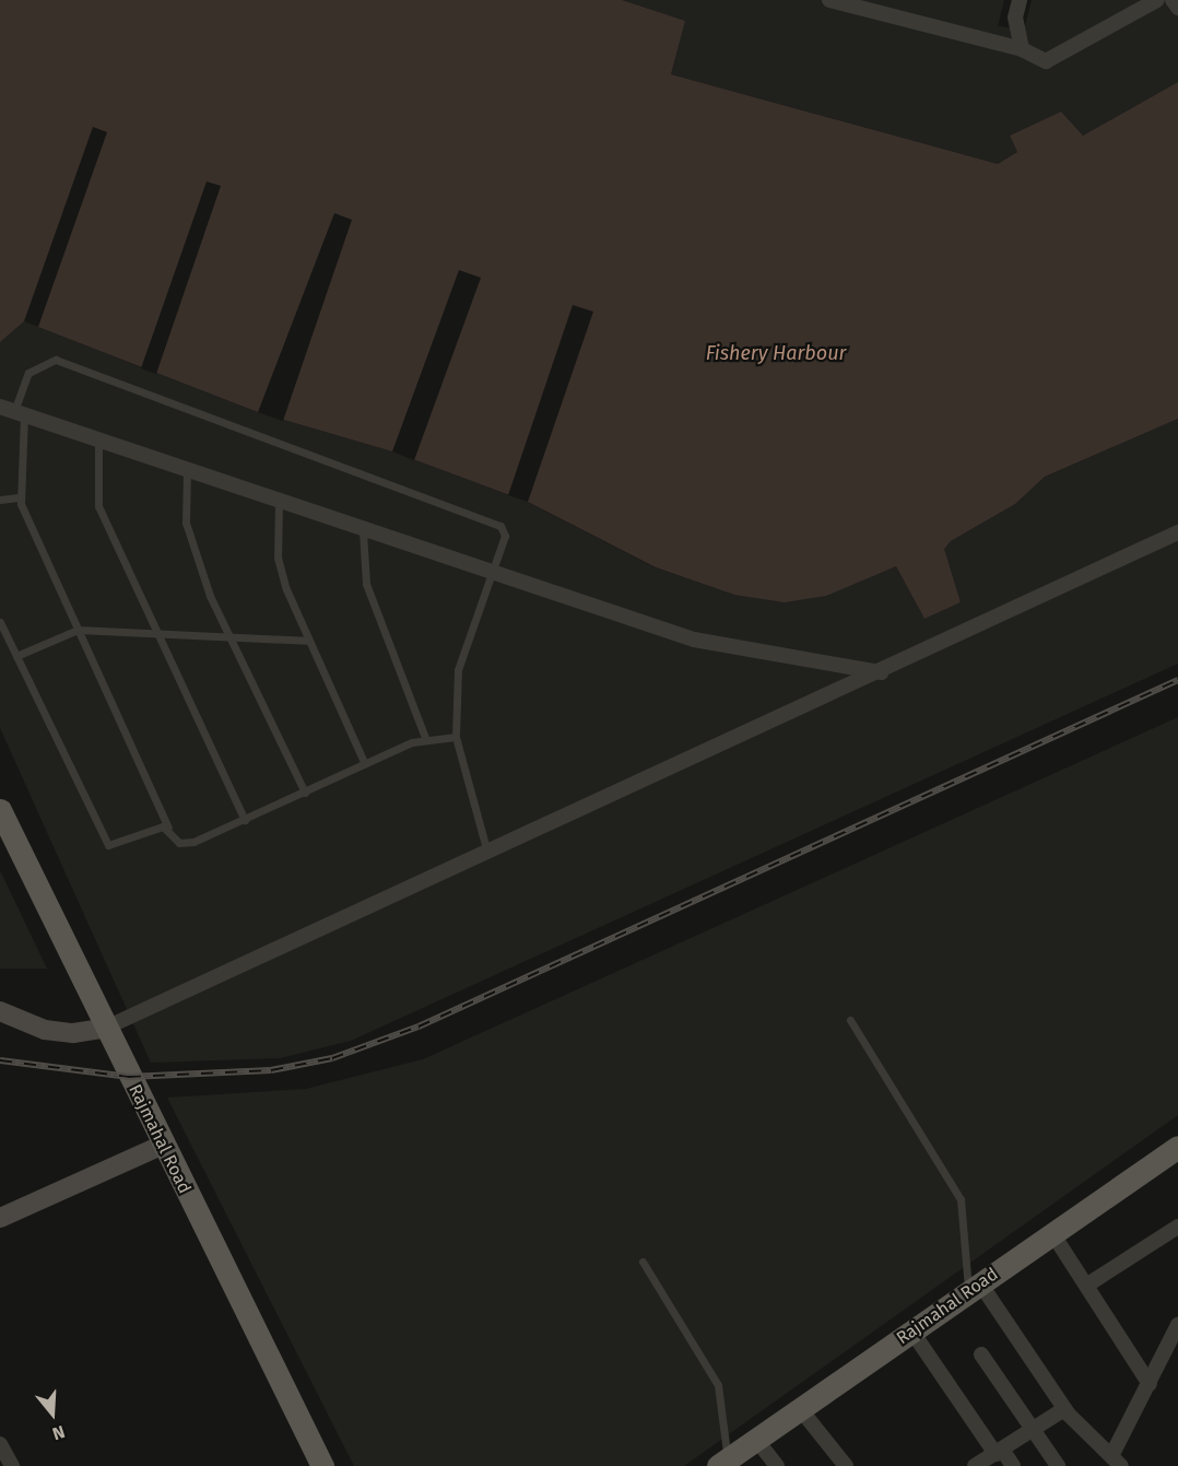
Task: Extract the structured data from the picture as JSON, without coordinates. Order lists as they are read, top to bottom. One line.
{"streets":{"main road":["Rajmahal Road"]},"water":["Fishery Harbour"],"north":"bottom"}
